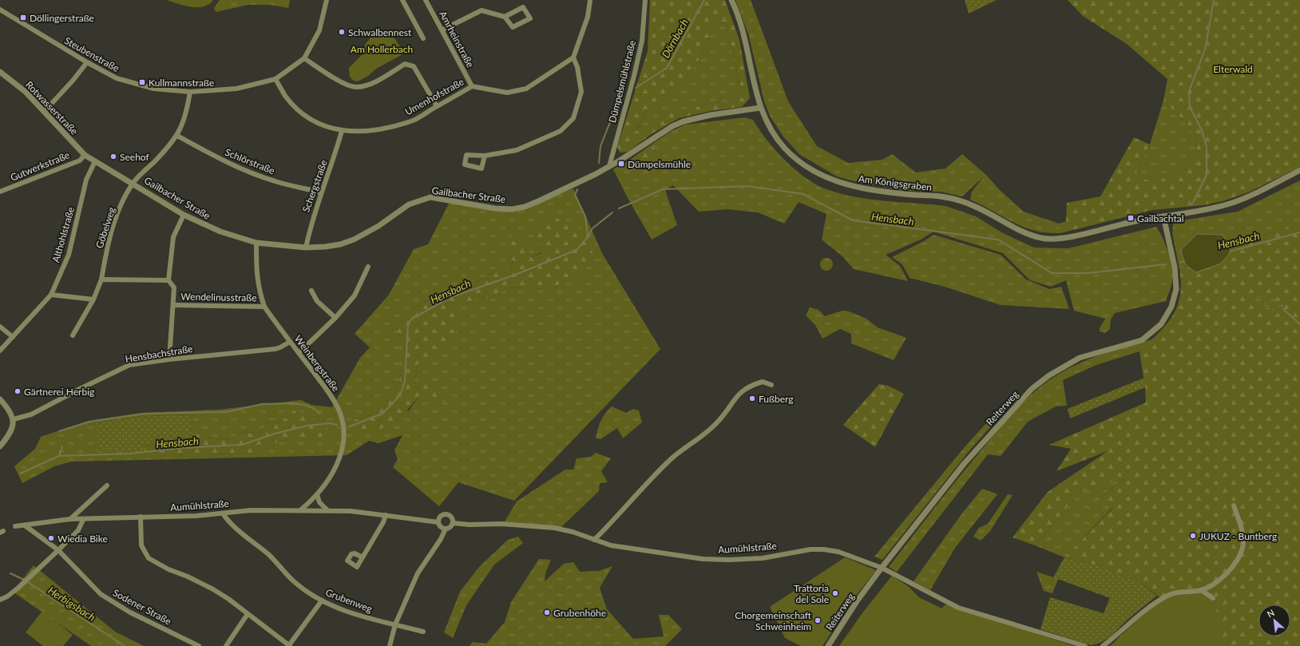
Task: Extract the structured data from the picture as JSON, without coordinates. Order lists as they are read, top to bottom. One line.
{"streets":{"street":["Amrheinstraße","Steubenstraße","Dümpelsmühlstraße","Umenhofstraße","Rotwasserstraße","Schlörstraße","Gutwerkstraße","Am Königsgraben","Schergstraße","Gailbacher Straße","Göbelweg","Althohlstraße","Wendelinusstraße","Hensbachstraße","Weinbergstraße","Reiterweg","Aumühlstraße","Grubenweg","Sodener Straße"]},"crossings":[["Amrheinstraße","Umenhofstraße"],["Steubenstraße","Umenhofstraße"],["Dümpelsmühlstraße","Gailbacher Straße"],["Umenhofstraße","Schergstraße"],["Rotwasserstraße","Gutwerkstraße"],["Rotwasserstraße","Gailbacher Straße"],["Schlörstraße","Schergstraße"],["Gutwerkstraße","Gailbacher Straße"],["Am Königsgraben","Gailbacher Straße"],["Am Königsgraben","Reiterweg"],["Schergstraße","Gailbacher Straße"],["Gailbacher Straße","Göbelweg"],["Gailbacher Straße","Althohlstraße"],["Gailbacher Straße","Weinbergstraße"],["Wendelinusstraße","Weinbergstraße"],["Hensbachstraße","Weinbergstraße"],["Weinbergstraße","Aumühlstraße"],["Reiterweg","Aumühlstraße"],["Aumühlstraße","Grubenweg"],["Aumühlstraße","Sodener Straße"]],"water":["Dörnbach","Hensbach","Herbigsbach"],"parks":["Am Hollerbach","Elterwald"],"places":{"transit":["Döllingerstraße","Kullmannstraße","Dümpelsmühle","Gailbachtal"],"other":["Schwalbennest","Seehof","Gärtnerei Herbig","Fußberg","JUKUZ - Buntberg","Wiedia Bike","Trattoria del Sole","Grubenhöhe","Chorgemeinschaft Schweinheim"]},"north":"top left"}
